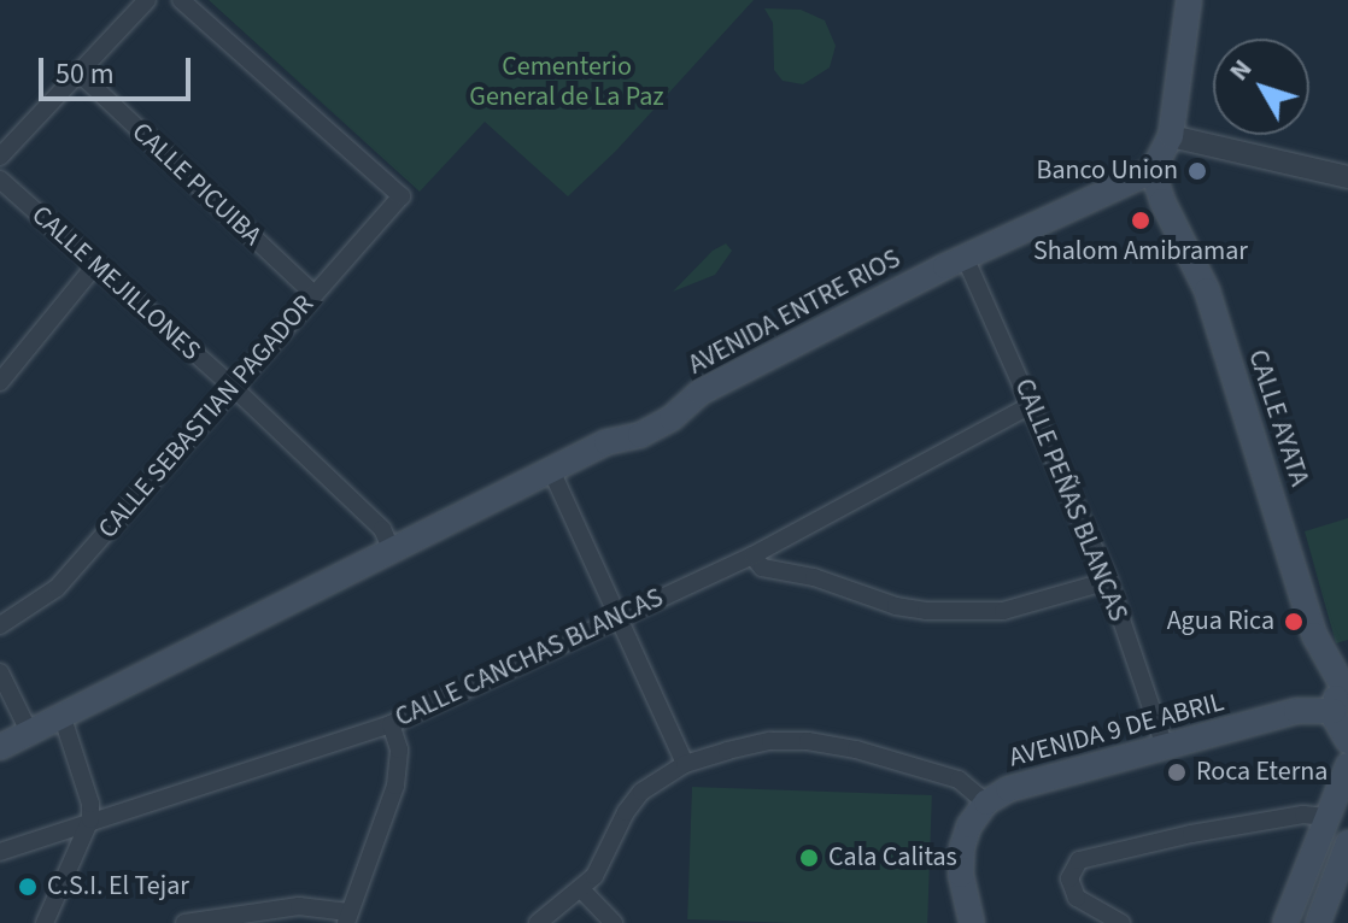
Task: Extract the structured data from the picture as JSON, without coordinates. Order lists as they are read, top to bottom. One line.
{"streets":{"main road":["AVENIDA ENTRE RIOS","CALLE AYATA","AVENIDA 9 DE ABRIL"],"street":["CALLE PICUIBA","CALLE MEJILLONES","CALLE SEBASTIAN PAGADOR","CALLE PEÑAS BLANCAS","CALLE CANCHAS BLANCAS"]},"crossings":[["CALLE PICUIBA","CALLE SEBASTIAN PAGADOR"],["CALLE MEJILLONES","AVENIDA ENTRE RIOS"],["CALLE MEJILLONES","CALLE SEBASTIAN PAGADOR"],["AVENIDA ENTRE RIOS","CALLE AYATA"],["AVENIDA ENTRE RIOS","CALLE PEÑAS BLANCAS"],["CALLE PEÑAS BLANCAS","CALLE CANCHAS BLANCAS"],["CALLE PEÑAS BLANCAS","AVENIDA 9 DE ABRIL"]],"parks":["Cementerio General de La Paz"],"places":["Banco Union","Shalom Amibramar","Agua Rica","Roca Eterna","Cala Calitas","C.S.I. El Tejar"],"scale_bar":"50 m","north":"top left"}
